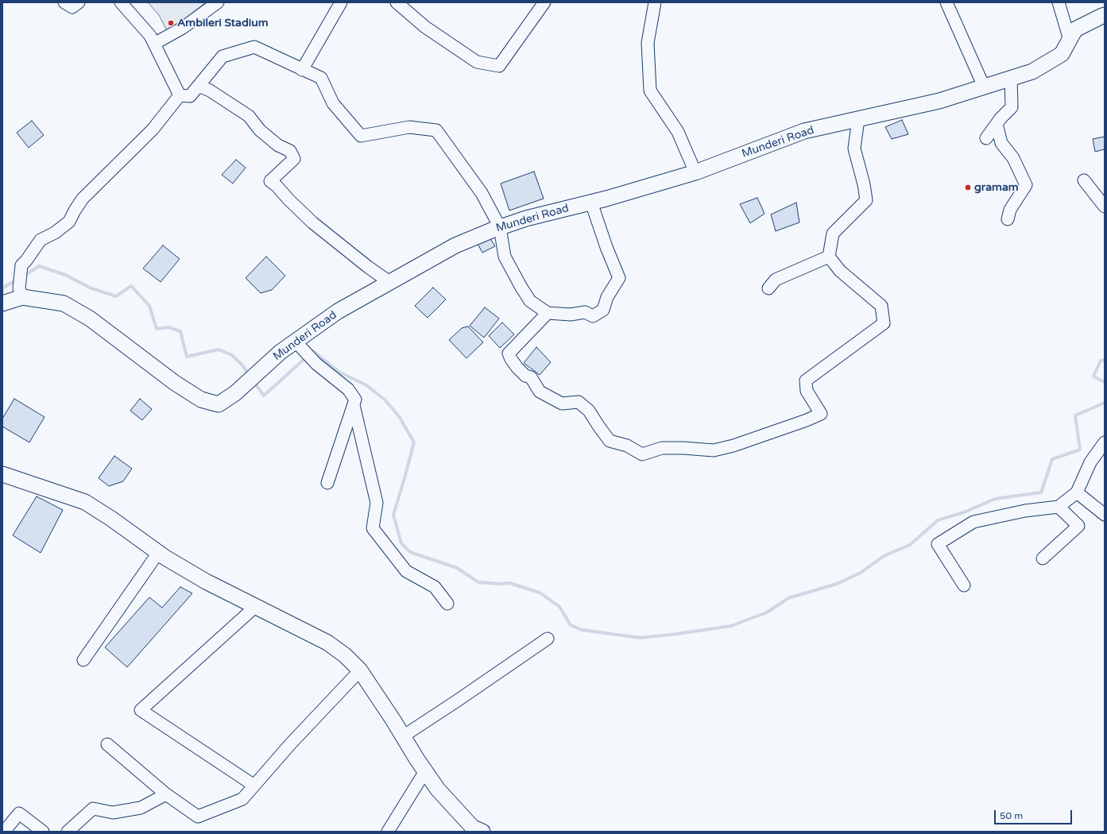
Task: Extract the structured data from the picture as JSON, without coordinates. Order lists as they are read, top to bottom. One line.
{"streets":{"main road":["Munderi Road"]},"places":["Ambileri Stadium","gramam"],"scale_bar":"50 m"}
